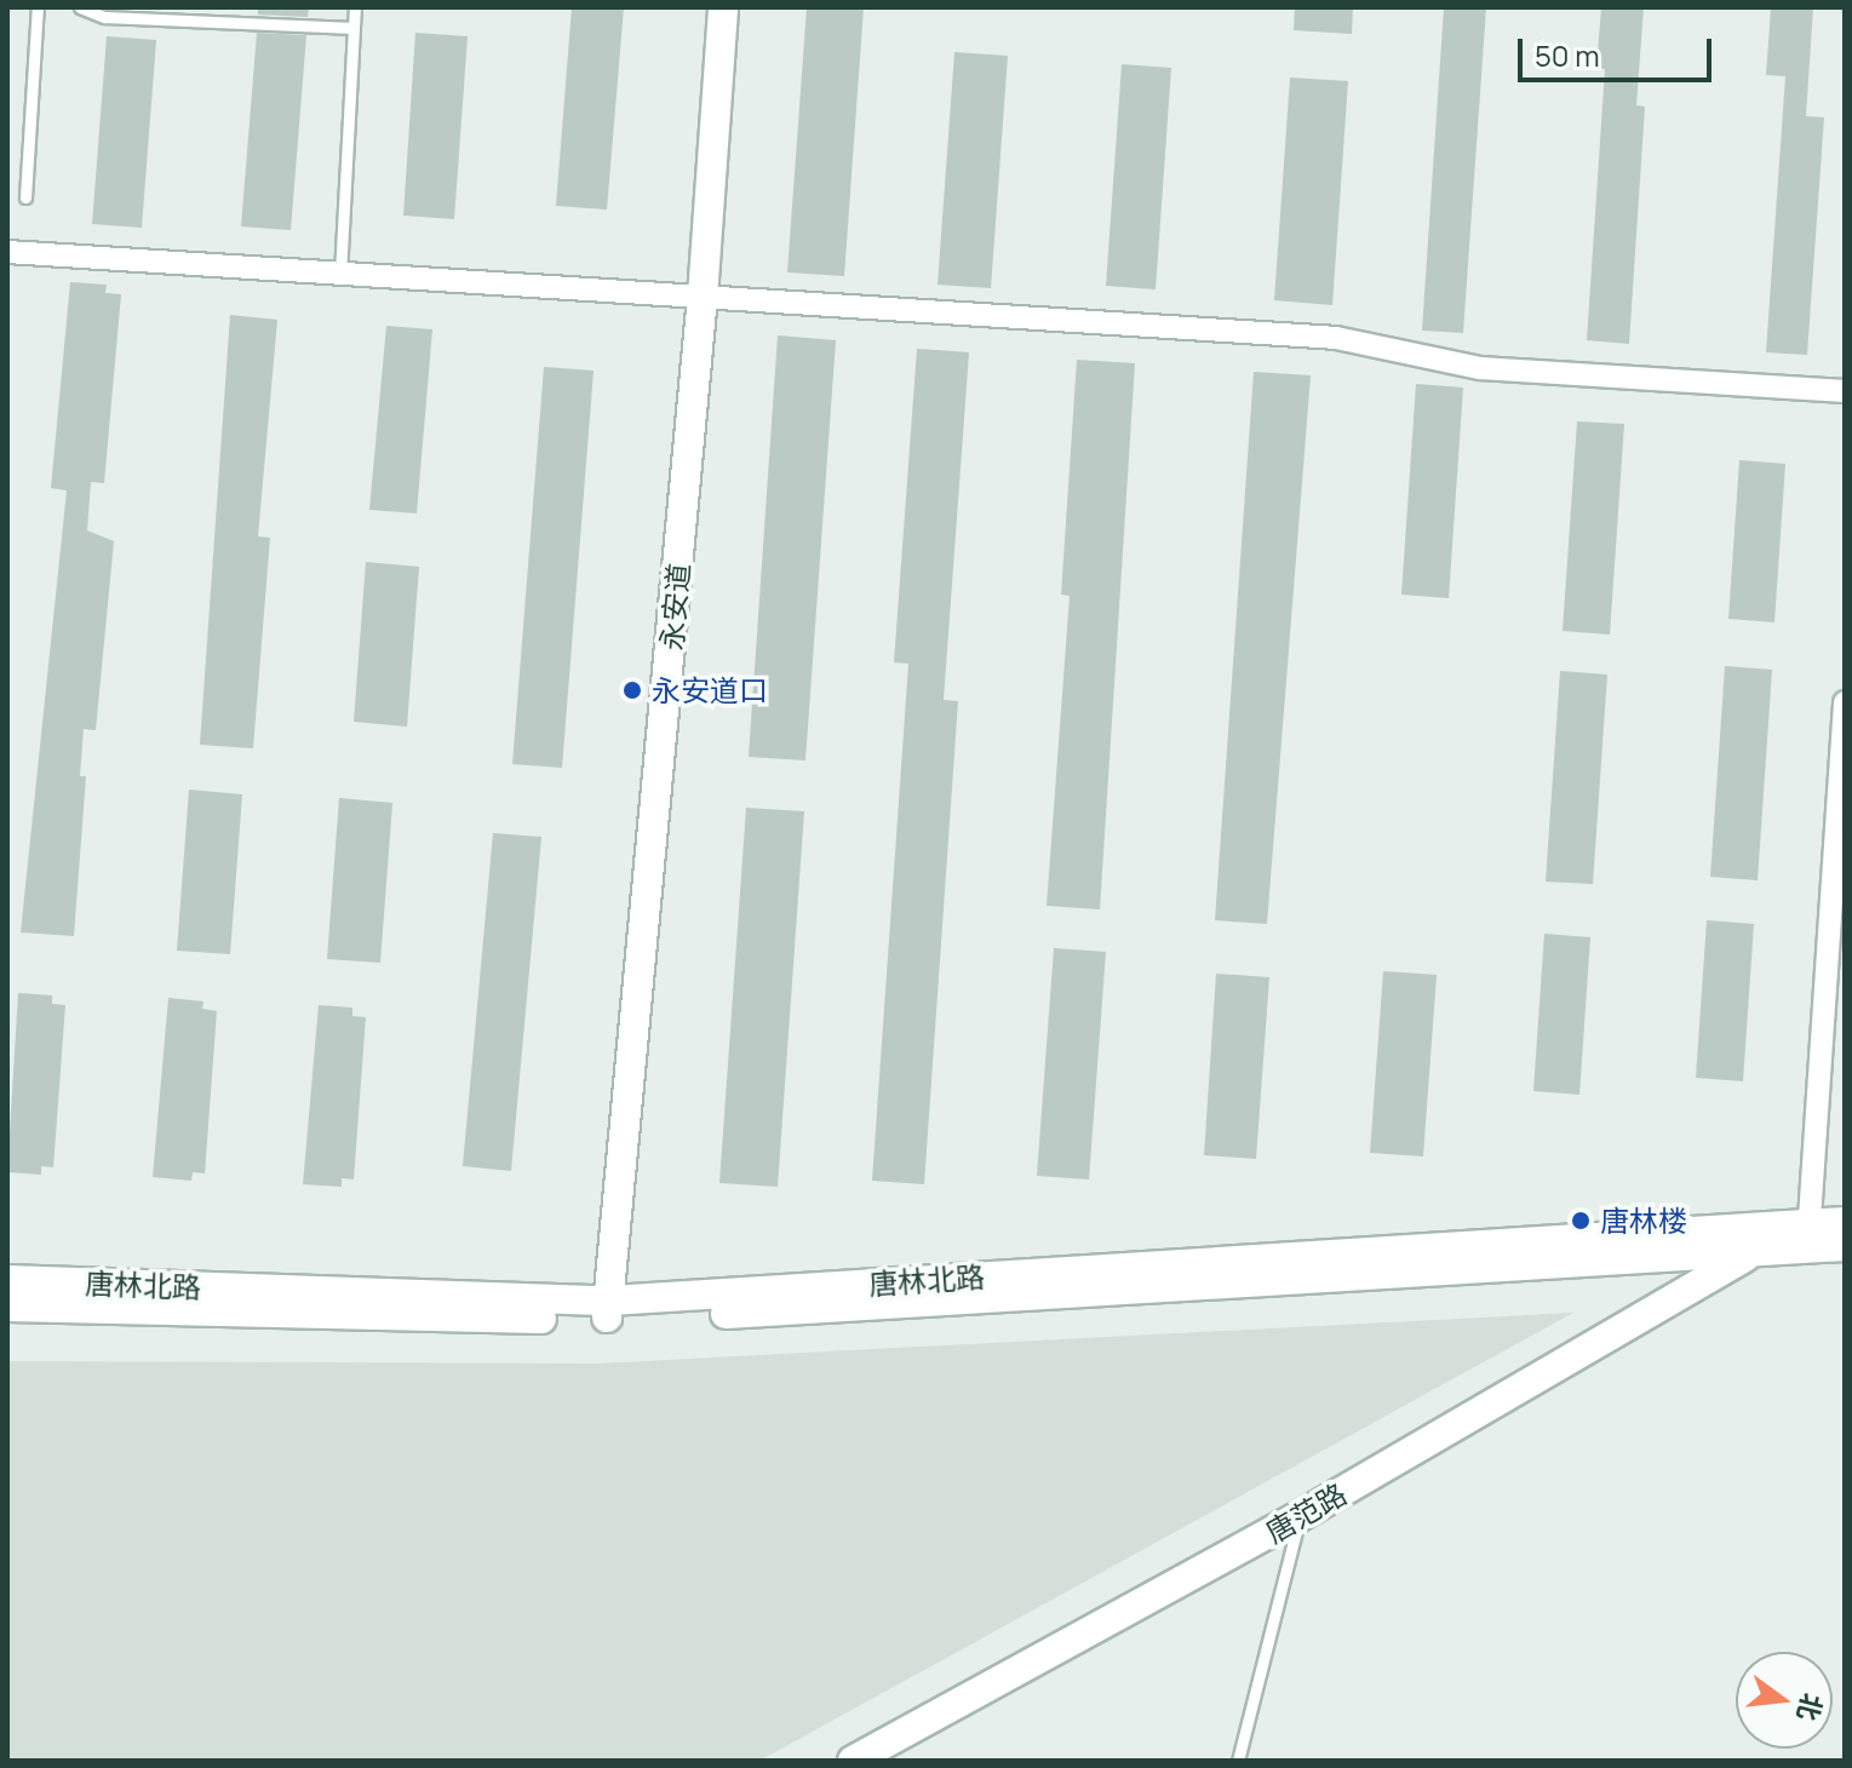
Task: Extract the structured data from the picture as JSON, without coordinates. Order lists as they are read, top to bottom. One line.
{"streets":{"main road":["永安道","唐林北路","唐范路"]},"crossings":[["永安道","唐林北路"],["唐林北路","唐范路"]],"places":["永安道口","唐林楼"],"scale_bar":"50 m","north":"right"}
